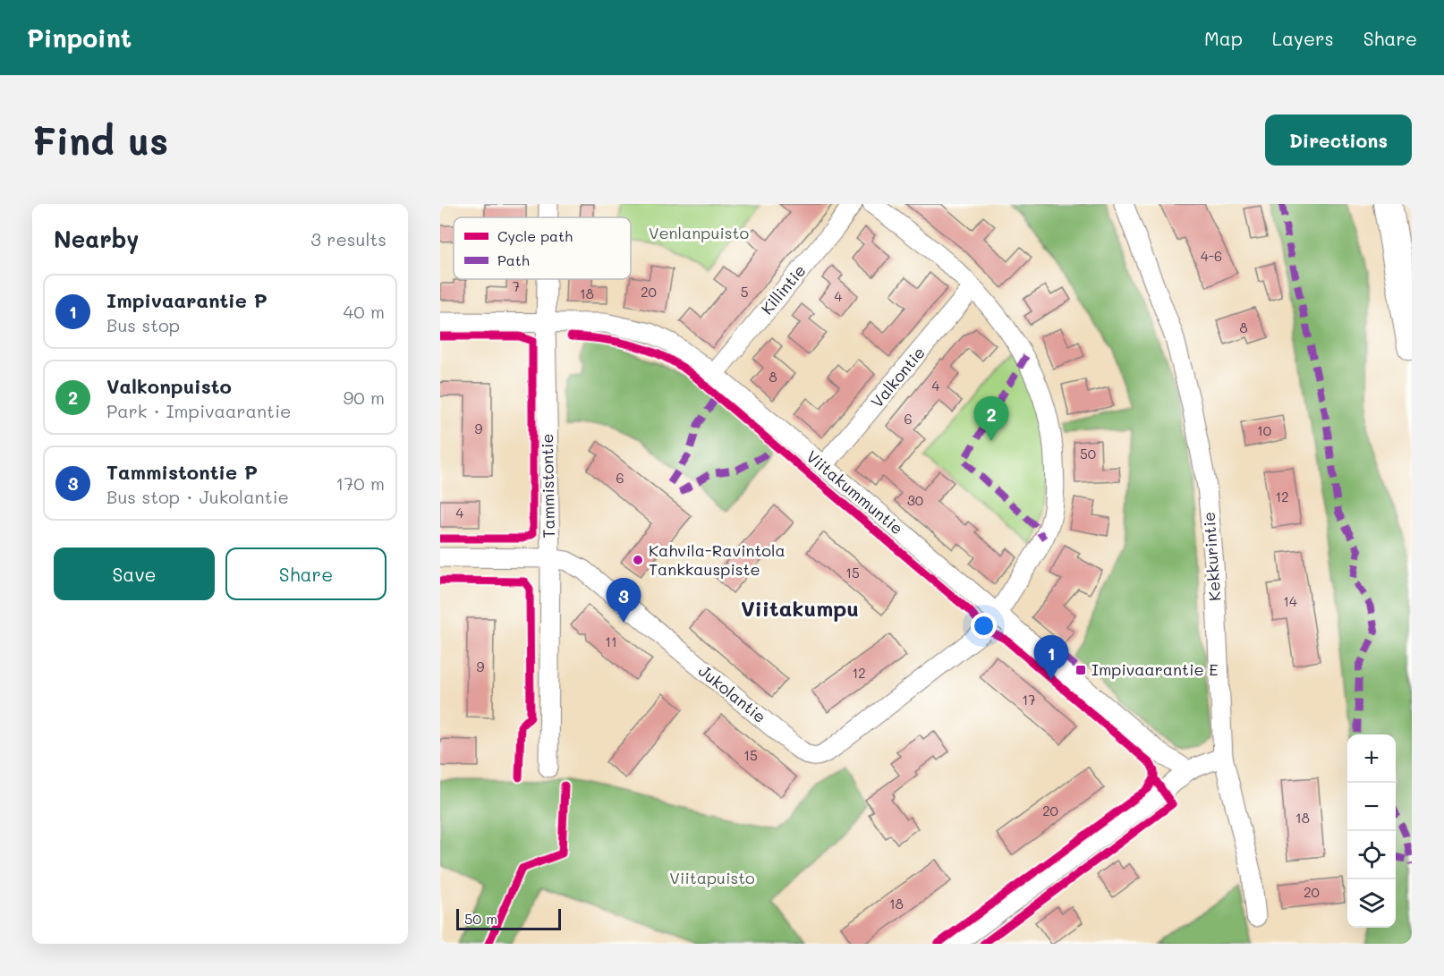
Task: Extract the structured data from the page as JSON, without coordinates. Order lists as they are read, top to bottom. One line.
{"streets":{"street":["Killintie","Valkontie","Tammistontie","Viitakummuntie","Kekkurintie","Jukolantie"]},"crossings":[["Killintie","Viitakummuntie"],["Valkontie","Viitakummuntie"],["Tammistontie","Viitakummuntie"],["Tammistontie","Jukolantie"],["Viitakummuntie","Jukolantie"]],"districts":["Viitakumpu"],"parks":["Venlanpuisto","Viitapuisto"],"places":{"other":["Kahvila-Ravintola Tankkauspiste"],"transit":["Impivaarantie E"]},"house_numbers":["4-6","7","20","5","18","4","8","8","4","6","9","10","50","6","12","30","4","15","14","11","9","12","17","15","20","18","20","18"],"legend":["Cycle path","Path"],"scale_bar":"50 m","page":{"header":"Pinpoint","nav":["Map","Layers","Share"],"buttons":["Directions",["Save","Share"]],"title":"Find us","heading":["Nearby","3 results"],"list":[{"mark":"1","name":"Impivaarantie P","note":"Bus stop","value":"40 m"},{"mark":"2","name":"Valkonpuisto","note":"Park · Impivaarantie","value":"90 m"},{"mark":"3","name":"Tammistontie P","note":"Bus stop · Jukolantie","value":"170 m"}],"pins":["2","3","1"],"map_buttons":["+","−"],"scale":"50 m"}}
